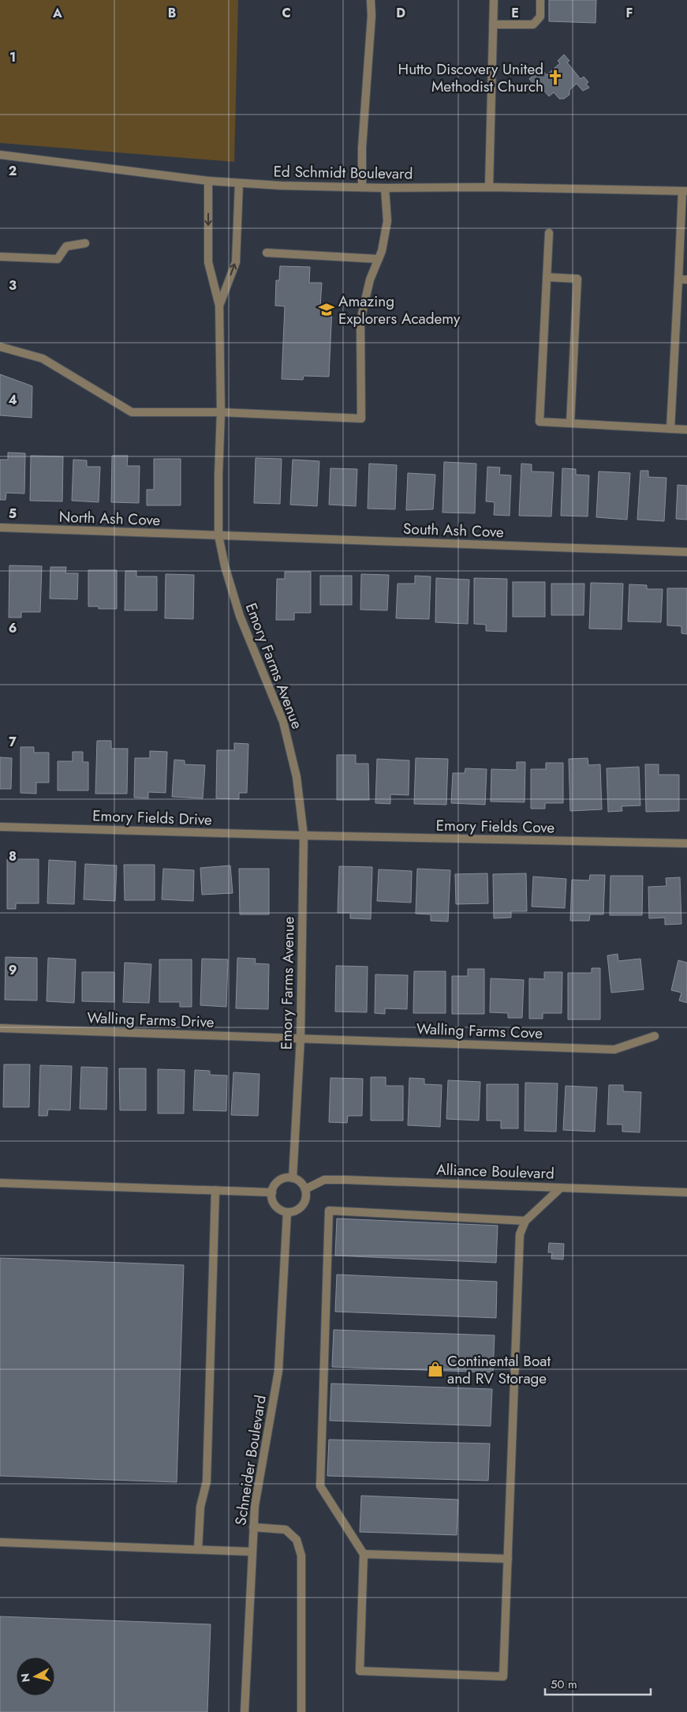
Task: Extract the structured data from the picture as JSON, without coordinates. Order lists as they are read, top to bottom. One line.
{"streets":{"street":["Ed Schmidt Boulevard","North Ash Cove","South Ash Cove","Emory Farms Avenue","Emory Fields Drive","Emory Fields Cove","Walling Farms Drive","Walling Farms Cove","Alliance Boulevard","Schneider Boulevard"]},"crossings":[["Ed Schmidt Boulevard","Emory Farms Avenue"],["North Ash Cove","South Ash Cove"],["North Ash Cove","Emory Farms Avenue"],["South Ash Cove","Emory Farms Avenue"],["Emory Farms Avenue","Emory Fields Drive"],["Emory Farms Avenue","Emory Fields Cove"],["Emory Farms Avenue","Walling Farms Drive"],["Emory Farms Avenue","Walling Farms Cove"],["Emory Farms Avenue","Alliance Boulevard"],["Emory Farms Avenue","Schneider Boulevard"],["Emory Fields Drive","Emory Fields Cove"],["Walling Farms Drive","Walling Farms Cove"],["Alliance Boulevard","Schneider Boulevard"]],"places":{"church":["Hutto Discovery United Methodist Church"],"school or university":["Amazing Explorers Academy"],"shop":["Continental Boat and RV Storage"]},"scale_bar":"50 m","north":"left","grid":{"columns":["A","B","C","D","E","F"],"rows":["1","2","3","4","5","6","7","8","9"]}}
